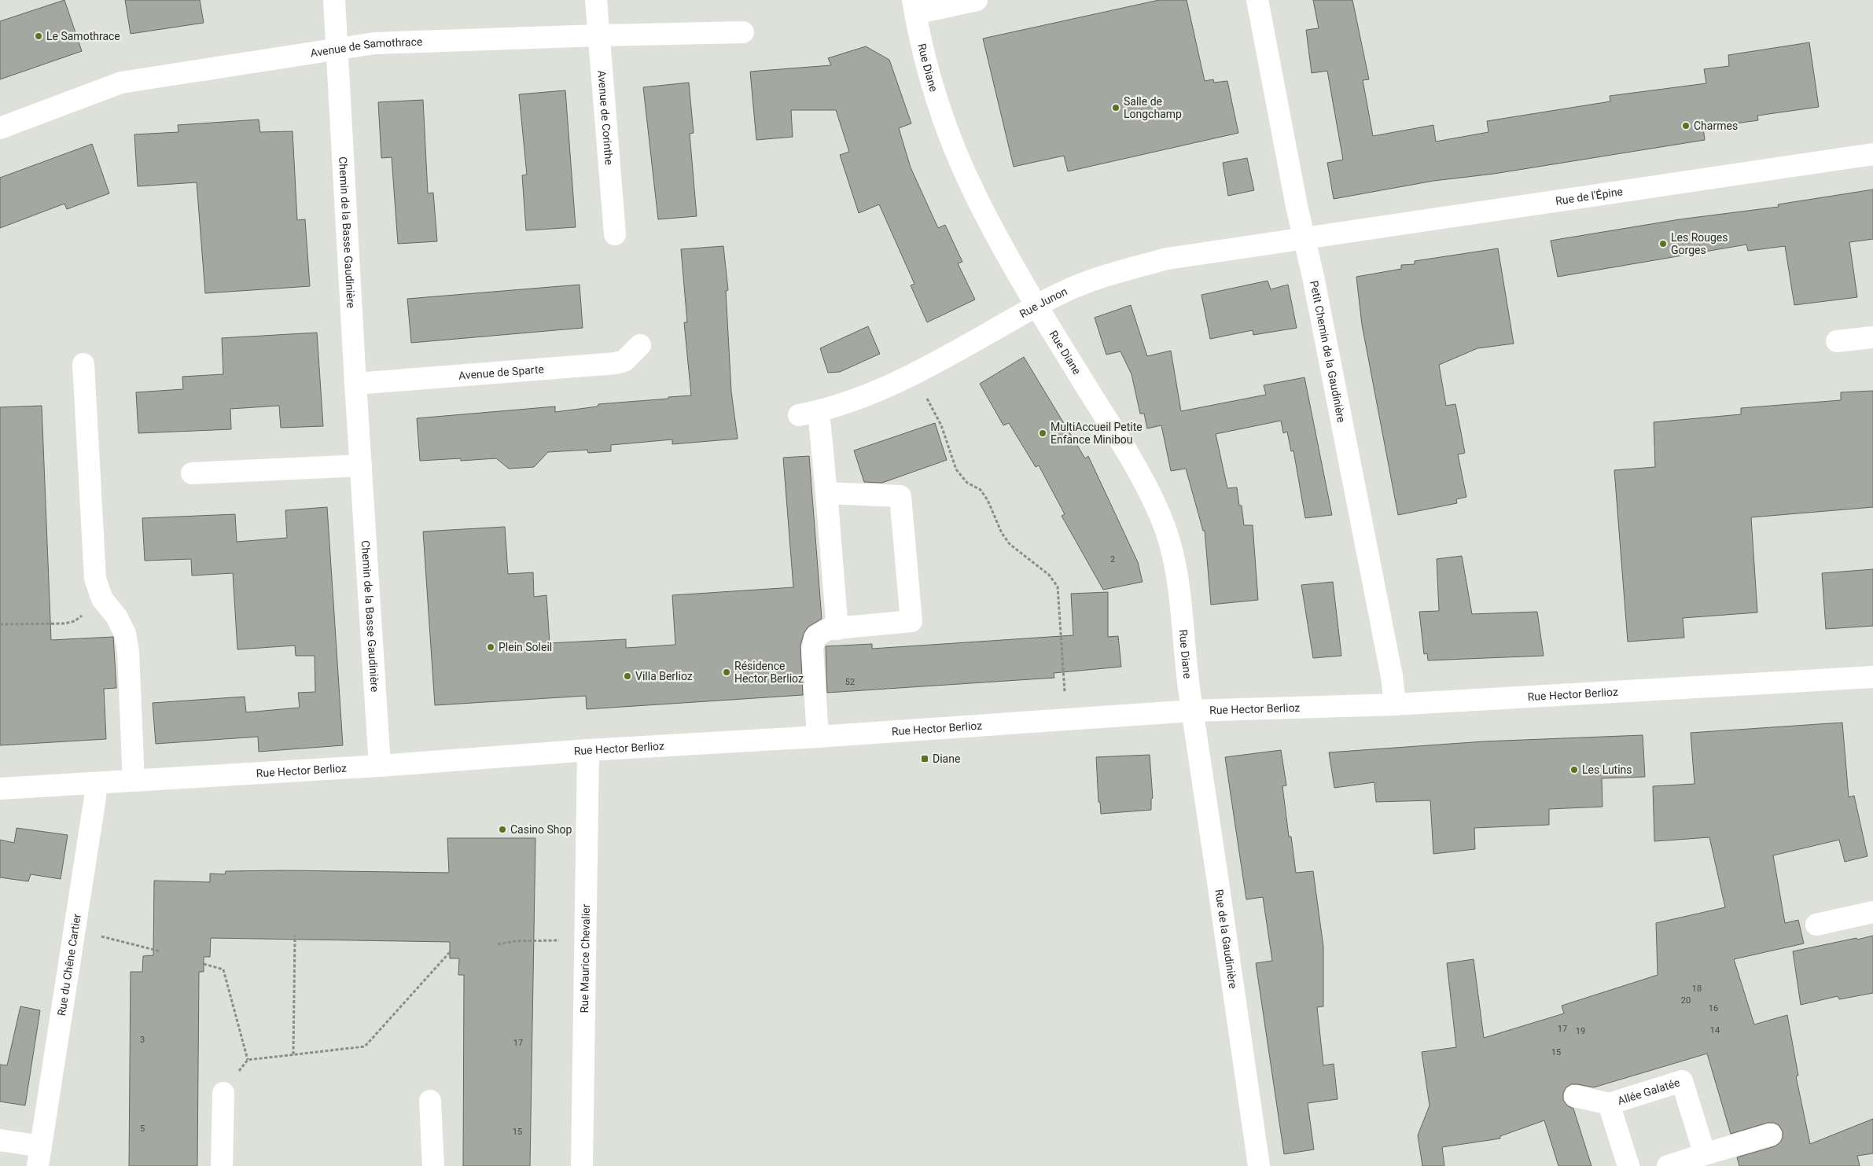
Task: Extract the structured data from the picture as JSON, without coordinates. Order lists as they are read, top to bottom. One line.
{"streets":{"street":["Avenue de Samothrace","Rue Diane","Avenue de Corinthe","Rue de l'Épine","Chemin de la Basse Gaudinière","Rue Junon","Petit Chemin de la Gaudinière","Avenue de Sparte","Rue Hector Berlioz","Rue de la Gaudinière","Rue Maurice Chevalier","Rue du Chêne Cartier","Allée Galatée"]},"crossings":[["Avenue de Samothrace","Avenue de Corinthe"],["Avenue de Samothrace","Chemin de la Basse Gaudinière"],["Rue Diane","Rue Junon"],["Rue Diane","Rue Hector Berlioz"],["Rue Diane","Rue de la Gaudinière"],["Rue de l'Épine","Rue Junon"],["Rue de l'Épine","Petit Chemin de la Gaudinière"],["Chemin de la Basse Gaudinière","Avenue de Sparte"],["Chemin de la Basse Gaudinière","Rue Hector Berlioz"],["Rue Junon","Petit Chemin de la Gaudinière"],["Petit Chemin de la Gaudinière","Rue Hector Berlioz"],["Rue Hector Berlioz","Rue de la Gaudinière"],["Rue Hector Berlioz","Rue Maurice Chevalier"],["Rue Hector Berlioz","Rue du Chêne Cartier"]],"places":{"other":["Le Samothrace","Salle de Longchamp","Charmes","Les Rouges Gorges","MultiAccueil Petite Enfance Minibou","Plein Soleil","Résidence Hector Berlioz","Villa Berlioz","Les Lutins","Casino Shop"],"transit":["Diane"]},"house_numbers":["2","52","18","20","16","17","14","19","3","17","15","5","15"]}
